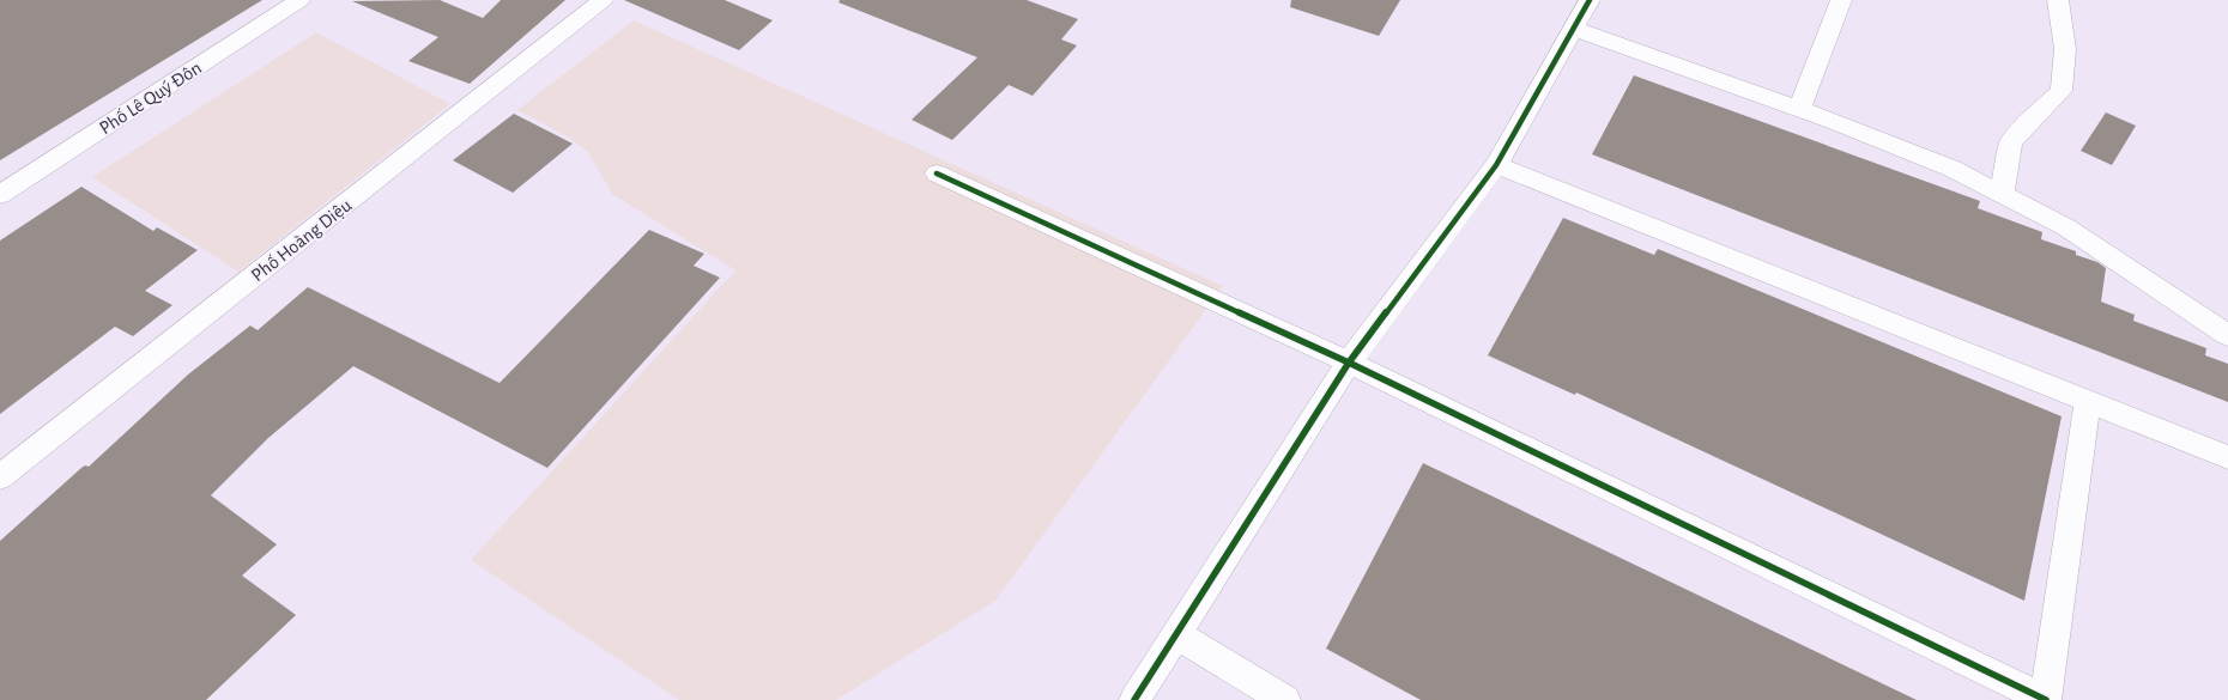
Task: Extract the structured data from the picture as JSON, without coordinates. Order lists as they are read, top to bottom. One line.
{"streets":{"street":["Phố Lê Quý Đôn","Phố Hoàng Diệu"]}}
